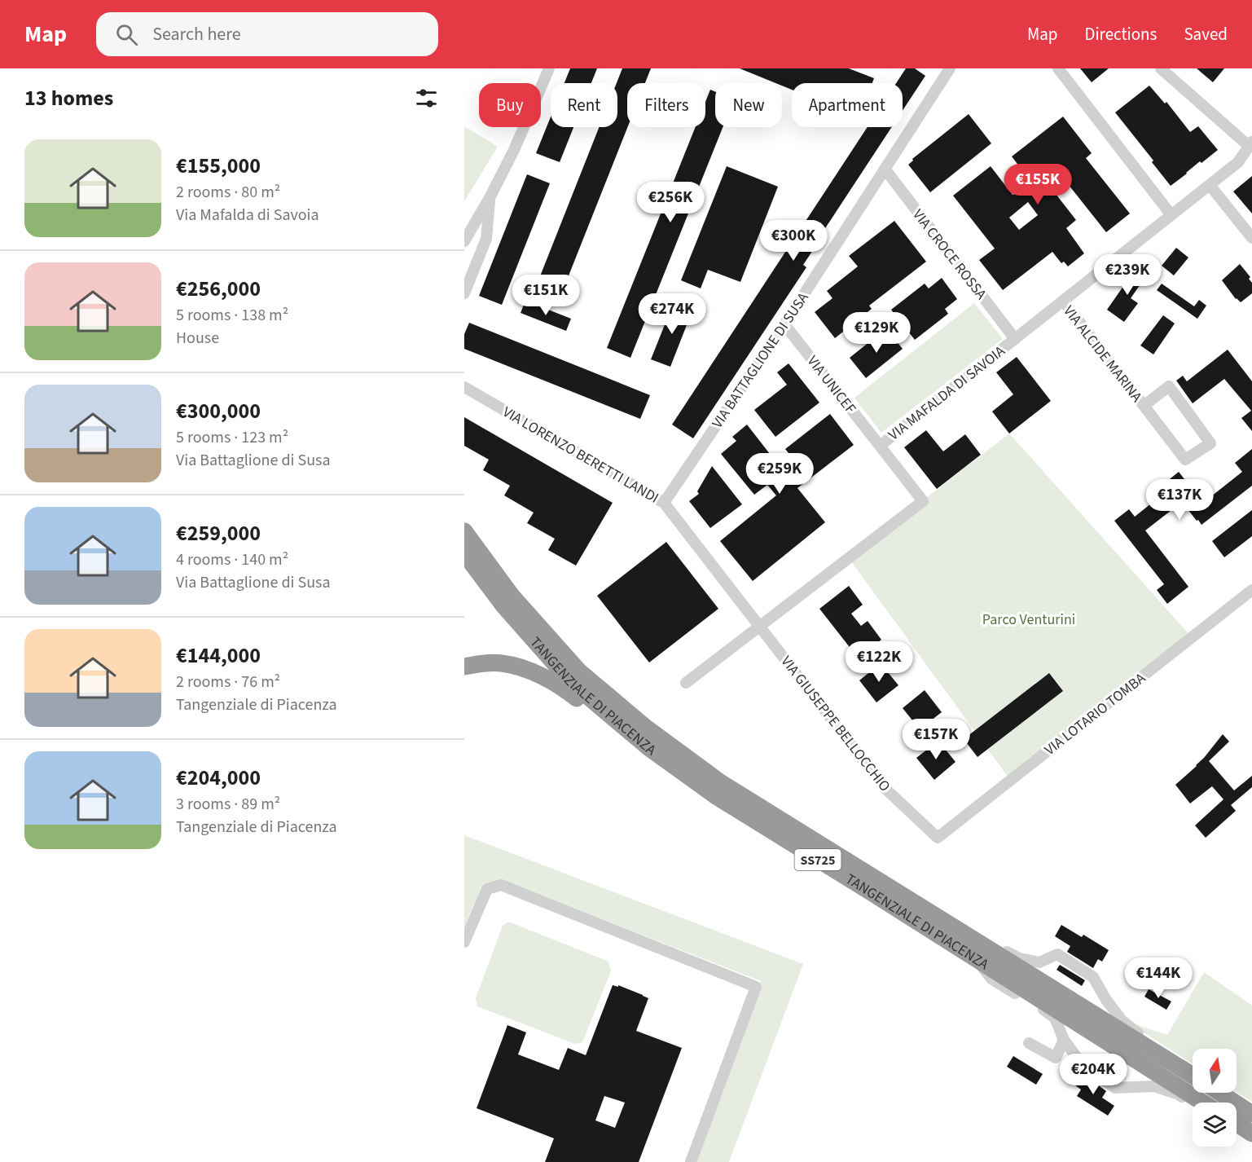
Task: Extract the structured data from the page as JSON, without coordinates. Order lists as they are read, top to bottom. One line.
{"streets":{"highway":["TANGENZIALE DI PIACENZA","SS725"],"street":["VIA CROCE ROSSA","VIA ALCIDE MARINA","VIA BATTAGLIONE DI SUSA","VIA UNICEF","VIA MAFALDA DI SAVOIA","VIA LORENZO BERETTI LANDI","VIA LOTARIO TOMBA","VIA GIUSEPPE BELLOCCHIO"]},"crossings":[["VIA CROCE ROSSA","VIA BATTAGLIONE DI SUSA"],["VIA CROCE ROSSA","VIA MAFALDA DI SAVOIA"],["VIA ALCIDE MARINA","VIA MAFALDA DI SAVOIA"],["VIA BATTAGLIONE DI SUSA","VIA UNICEF"],["VIA BATTAGLIONE DI SUSA","VIA LORENZO BERETTI LANDI"],["VIA UNICEF","VIA MAFALDA DI SAVOIA"],["VIA MAFALDA DI SAVOIA","VIA LORENZO BERETTI LANDI"],["VIA MAFALDA DI SAVOIA","VIA GIUSEPPE BELLOCCHIO"],["VIA LORENZO BERETTI LANDI","VIA GIUSEPPE BELLOCCHIO"],["VIA LOTARIO TOMBA","VIA GIUSEPPE BELLOCCHIO"]],"parks":["Parco Venturini"],"north":"top","page":{"header":"Map","search":"Search here","nav":["Map","Directions","Saved"],"heading":"13 homes","chip":["Buy","Rent","Filters","New","Apartment"],"list":[{"name":"€155,000","note":"2 rooms · 80 m² · Via Mafalda di Savoia"},{"name":"€256,000","note":"5 rooms · 138 m² · House"},{"name":"€300,000","note":"5 rooms · 123 m² · Via Battaglione di Susa"},{"name":"€259,000","note":"4 rooms · 140 m² · Via Battaglione di Susa"},{"name":"€144,000","note":"2 rooms · 76 m² · Tangenziale di Piacenza"},{"name":"€204,000","note":"3 rooms · 89 m² · Tangenziale di Piacenza"}],"price":["€155K","€256K","€300K","€239K","€151K","€274K","€129K","€259K","€137K","€122K","€157K","€144K","€204K"]}}
